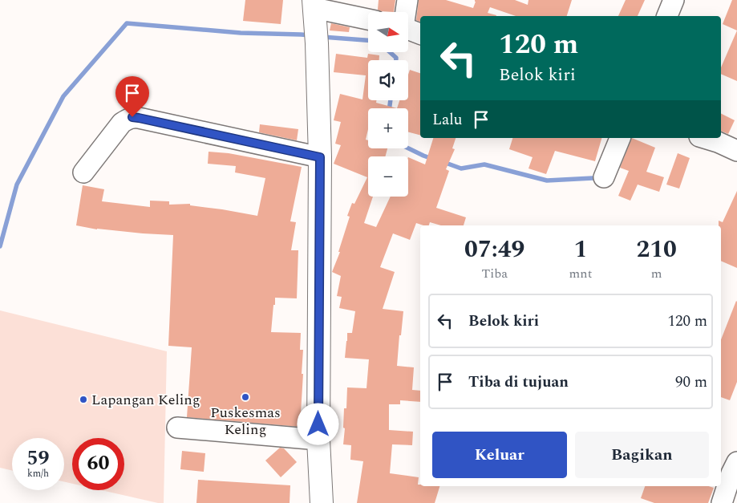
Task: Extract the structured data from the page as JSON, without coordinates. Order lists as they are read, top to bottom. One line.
{"places":["Puskesmas Keling","Lapangan Keling"],"north":"right","page":{"map_buttons":["+","−"],"turn":["120 m","Belok kiri"],"then":"Lalu","eta":["07:49","Tiba","1","mnt","210","m"],"list":[{"name":"Belok kiri","value":"120 m"},{"name":"Tiba di tujuan","value":"90 m"}],"buttons":["Keluar","Bagikan"],"speed":"59 km/h","limit":"60"}}
